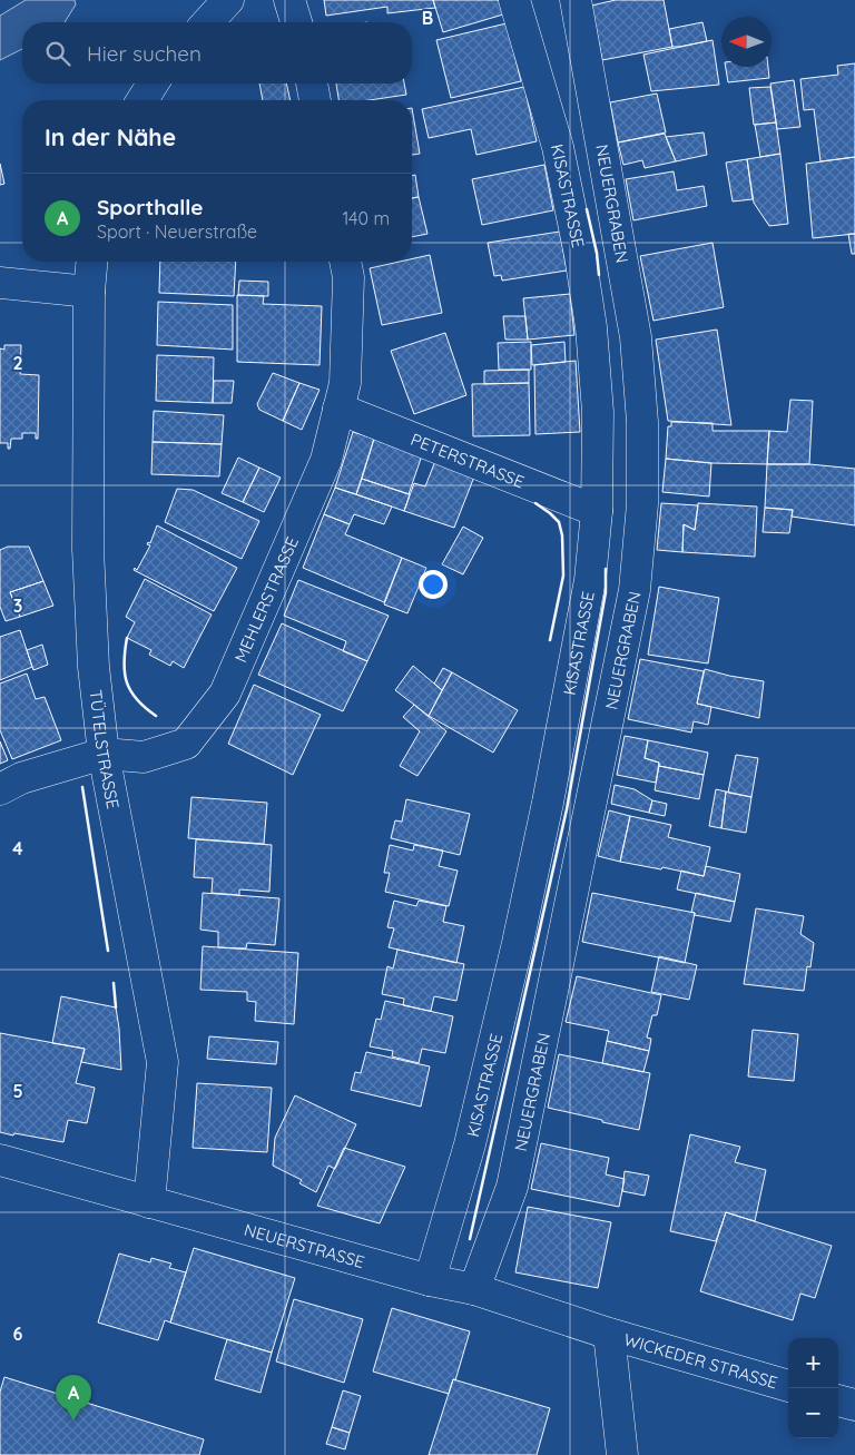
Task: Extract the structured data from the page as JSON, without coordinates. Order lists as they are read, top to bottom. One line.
{"streets":{"street":["KISASTRASSE","NEUERGRABEN","PETERSTRASSE","MEHLERSTRASSE","TÜTELSTRASSE","NEUERSTRASSE","WICKEDER STRASSE"]},"crossings":[["KISASTRASSE","PETERSTRASSE"],["KISASTRASSE","NEUERSTRASSE"],["NEUERGRABEN","NEUERSTRASSE"],["PETERSTRASSE","MEHLERSTRASSE"],["MEHLERSTRASSE","TÜTELSTRASSE"],["TÜTELSTRASSE","NEUERSTRASSE"],["NEUERSTRASSE","WICKEDER STRASSE"]],"north":"left","page":{"search":"Hier suchen","heading":"In der Nähe","list":[{"mark":"A","name":"Sporthalle","note":"Sport · Neuerstraße","value":"140 m"}],"map_buttons":["+","−"],"pins":"A"},"grid":{"columns":["B"],"rows":["2","3","4","5","6"]}}
